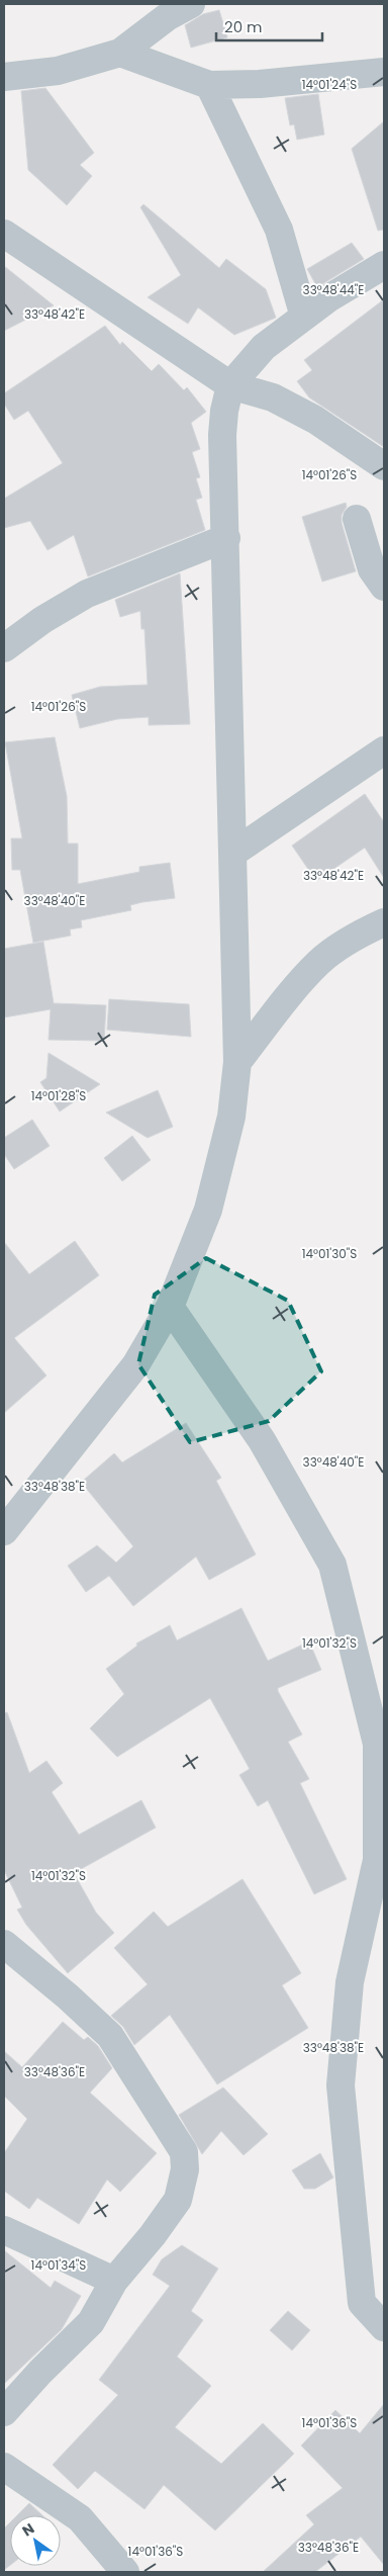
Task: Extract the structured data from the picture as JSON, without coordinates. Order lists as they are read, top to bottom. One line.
{"scale_bar":"20 m","north":"top left","coordinates":["14°01'24\"S","33°48'44\"E","33°48'42\"E","14°01'26\"S","33°48'40\"E","14°01'28\"S","14°01'30\"S","33°48'38\"E","14°01'32\"S","33°48'36\"E","14°01'34\"S","14°01'36\"S"]}
